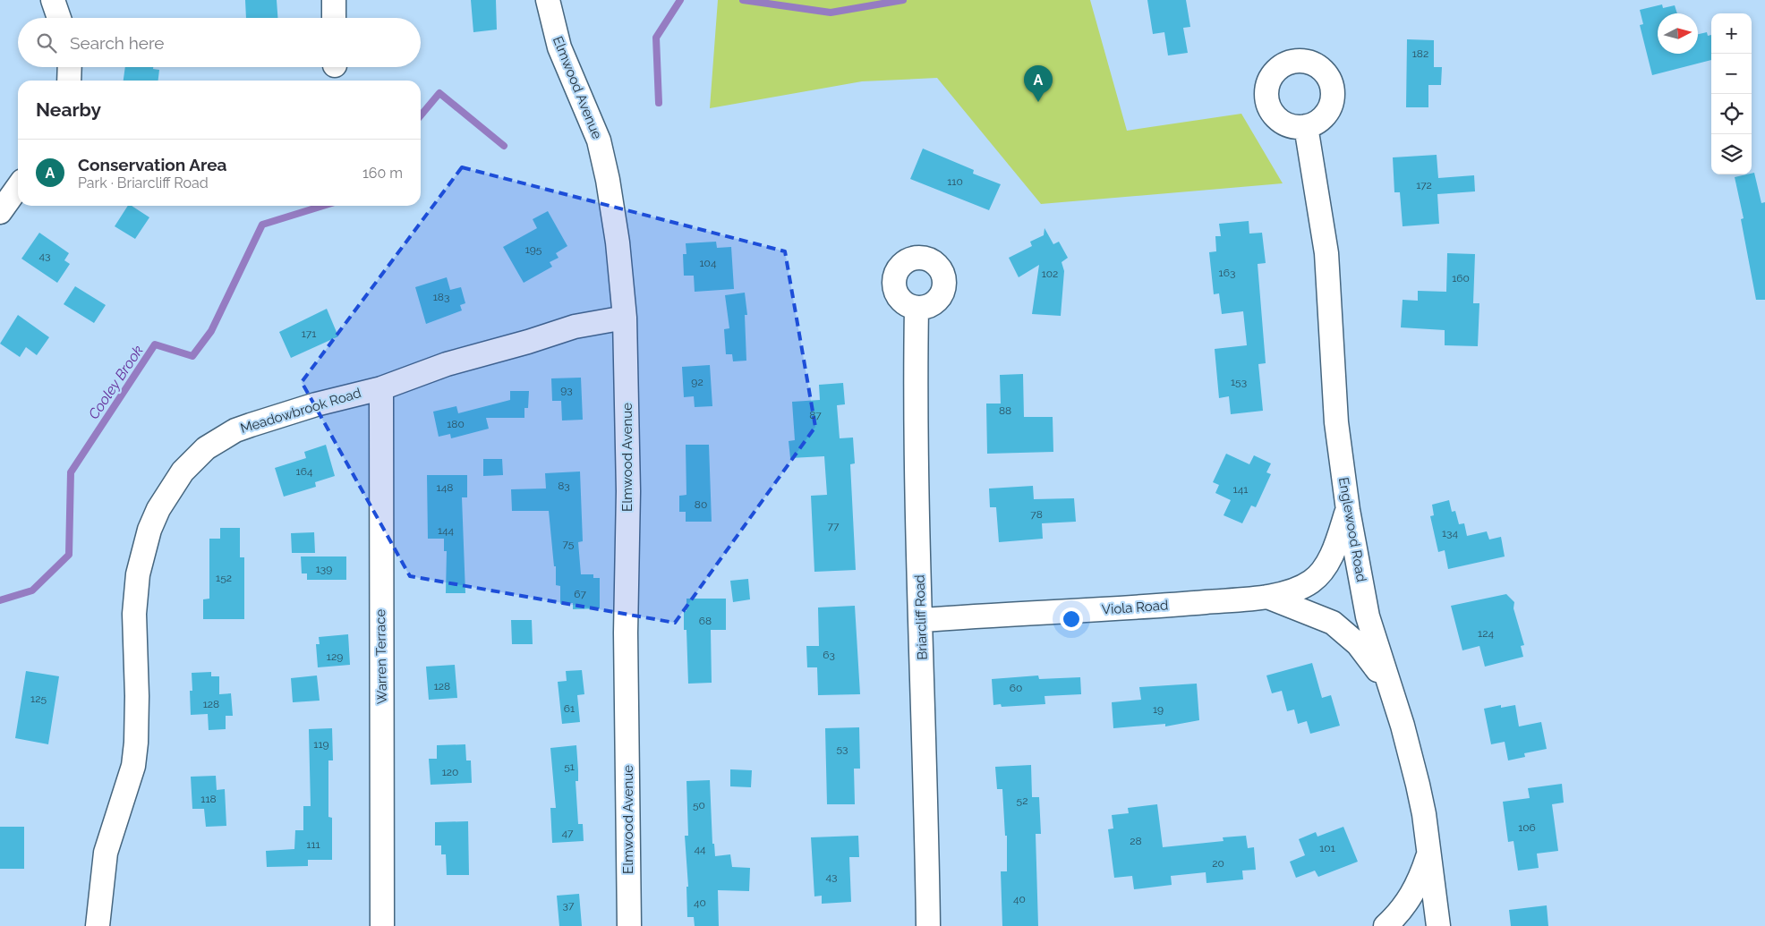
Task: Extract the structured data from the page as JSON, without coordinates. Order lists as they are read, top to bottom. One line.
{"streets":{"street":["Elmwood Avenue","Meadowbrook Road","Englewood Road","Viola Road","Briarcliff Road","Warren Terrace"]},"crossings":[["Elmwood Avenue","Meadowbrook Road"],["Meadowbrook Road","Warren Terrace"],["Englewood Road","Viola Road"],["Viola Road","Briarcliff Road"]],"water":["Cooley Brook"],"house_numbers":["182","110","172","195","43","104","163","102","160","183","171","92","153","93","88","87","180","164","83","148","141","80","78","77","144","134","75","139","152","67","68","124","63","129","128","60","125","128","61","19","119","53","51","120","118","52","50","106","47","28","111","101","44","20","43","40","40","37"],"north":"right","page":{"map_buttons":["+","−"],"search":"Search here","pins":"A","heading":"Nearby","list":[{"mark":"A","name":"Conservation Area","note":"Park · Briarcliff Road","value":"160 m"}]}}
